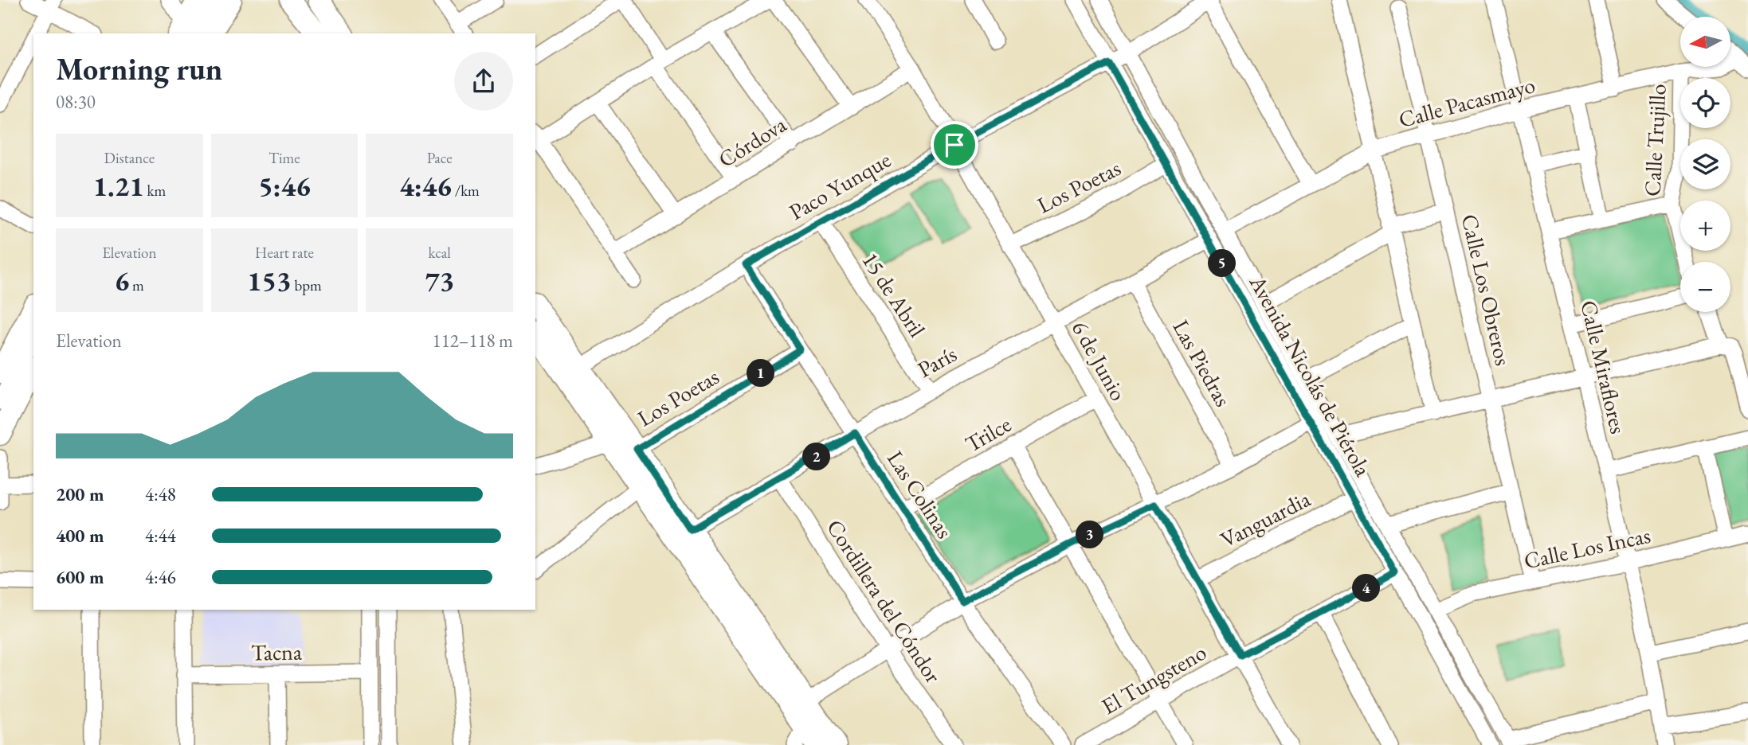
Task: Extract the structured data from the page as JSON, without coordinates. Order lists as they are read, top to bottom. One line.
{"streets":{"street":["Calle Pacasmayo","Calle Trujillo","Córdova","Paco Yunque","Los Poetas","Calle Los Obreros","15 de Abril","6 de Junio","París","Las Piedras","Calle Miraflores","Avenida Nicolás de Piérola","Trilce","Las Colinas","Vanguardia","Calle Los Incas","Cordillera del Cóndor","Tacna","El Tungsteno"]},"crossings":[["Calle Pacasmayo","Calle Trujillo"],["Calle Pacasmayo","Calle Los Obreros"],["Calle Pacasmayo","Calle Miraflores"],["Calle Pacasmayo","Avenida Nicolás de Piérola"],["Córdova","6 de Junio"],["Paco Yunque","15 de Abril"],["Paco Yunque","6 de Junio"],["Paco Yunque","Avenida Nicolás de Piérola"],["Paco Yunque","Las Colinas"],["Los Poetas","6 de Junio"],["Los Poetas","Avenida Nicolás de Piérola"],["Los Poetas","Las Colinas"],["Calle Los Obreros","Calle Los Incas"],["15 de Abril","París"],["6 de Junio","París"],["6 de Junio","Trilce"],["6 de Junio","Vanguardia"],["6 de Junio","El Tungsteno"],["París","Las Piedras"],["París","Avenida Nicolás de Piérola"],["París","Las Colinas"],["París","Cordillera del Cóndor"],["Calle Miraflores","Calle Los Incas"],["Avenida Nicolás de Piérola","Vanguardia"],["Avenida Nicolás de Piérola","Calle Los Incas"],["Avenida Nicolás de Piérola","El Tungsteno"],["Trilce","Las Colinas"]],"north":"left","page":{"map_buttons":["+","−"],"heading":["Morning run","08:30"],"stats":[["Distance","1.21 km"],["Time","5:46"],["Pace","4:46 /km"],["Elevation","6 m"],["Heart rate","153 bpm"],["kcal","73"]],"pins":["5","1","2","3","4"],"chart":["Elevation","112–118 m"],"list":[{"name":"200 m","note":"4:48"},{"name":"400 m","note":"4:44"},{"name":"600 m","note":"4:46"}]}}
